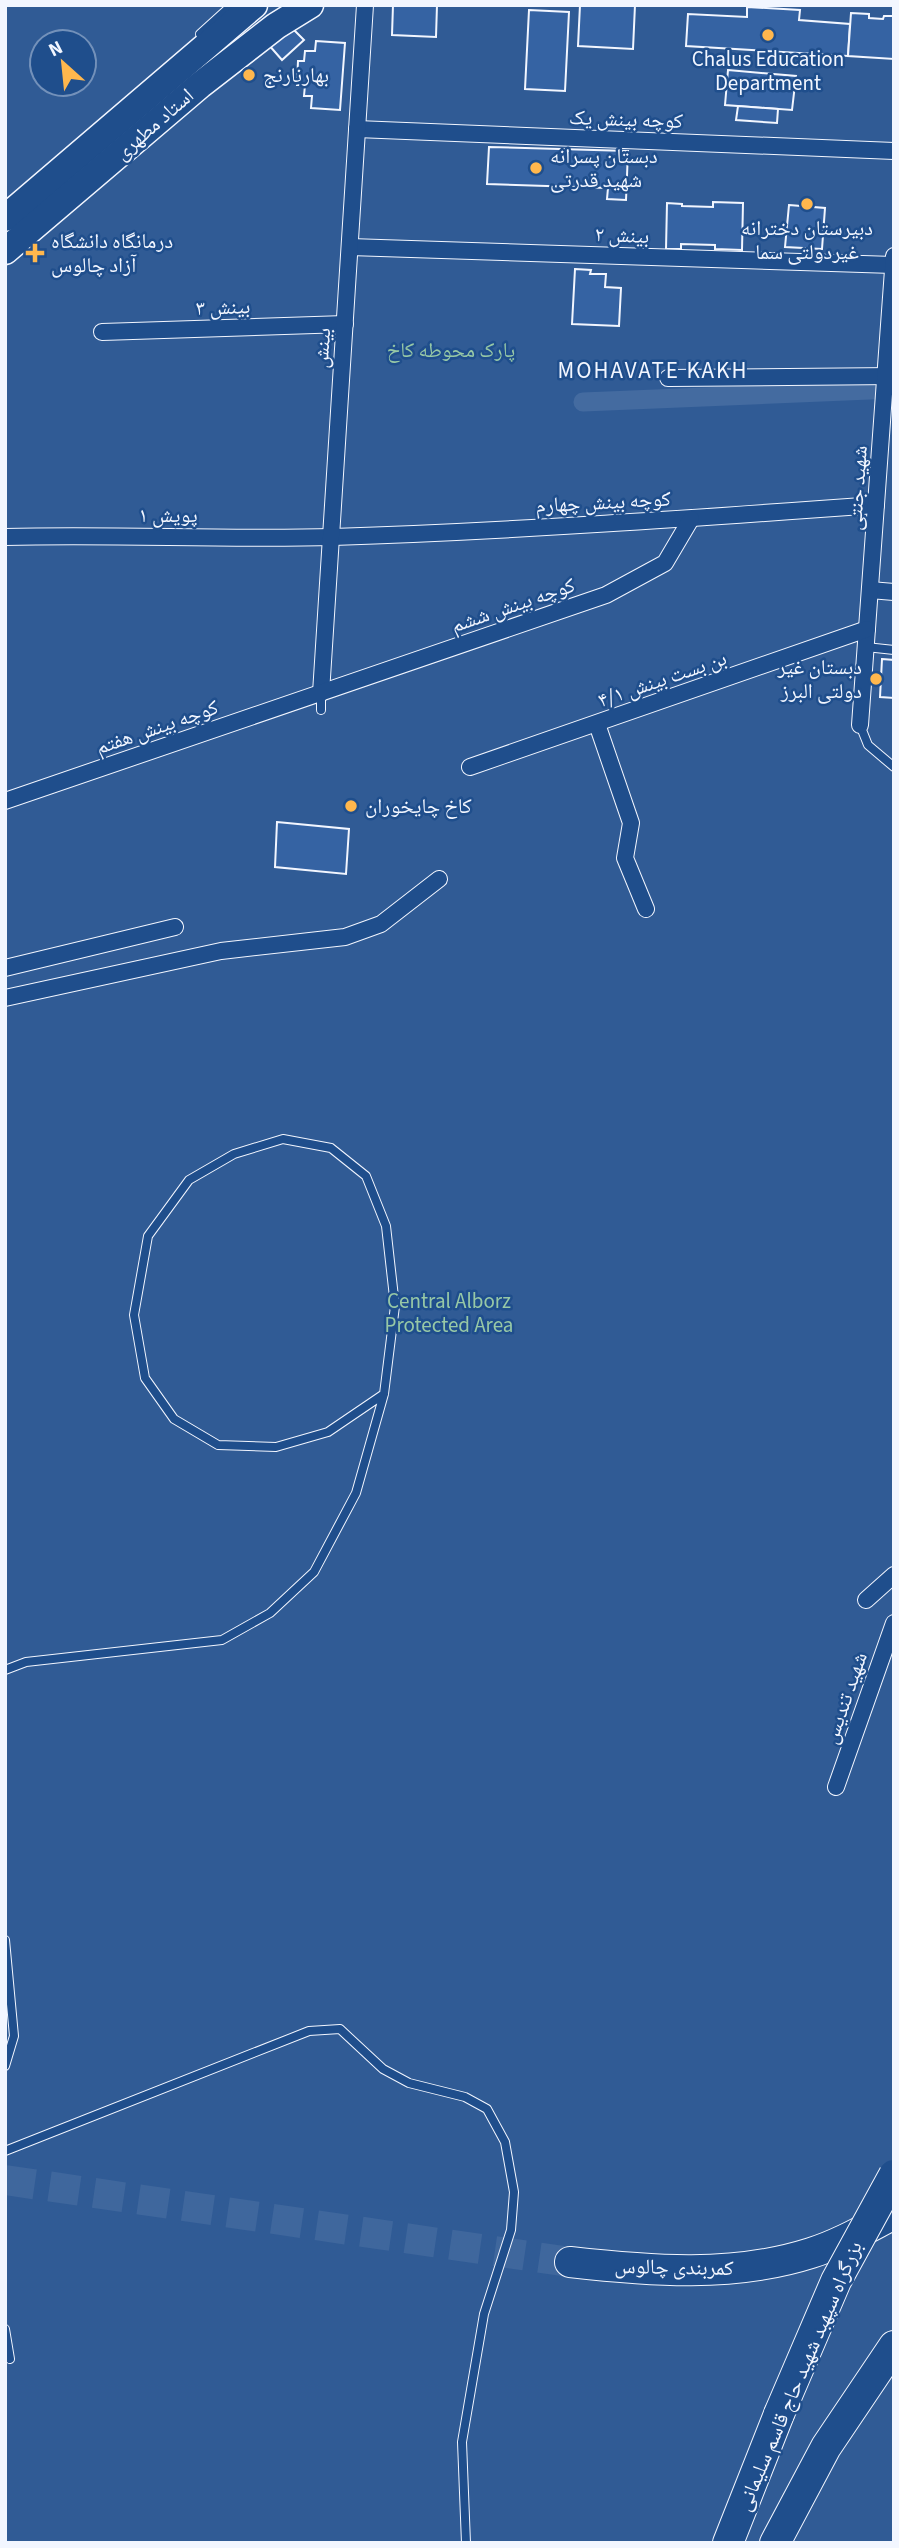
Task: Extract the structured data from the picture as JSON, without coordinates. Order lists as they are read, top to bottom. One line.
{"streets":{"highway":["کمربندی چالوس","بزرگراه سپهبد شهید حاج قاسم سلیمانی"],"main road":["استاد مطهری"],"street":["کوچه بینش یک","بینش ۲","بینش ۳","بینش","شهید جنتی","کوچه بینش چهارم","پویش ۱","کوچه بینش ششم","بن بست بینش ۴/۱","کوچه بینش هفتم","شهید تندیس"]},"crossings":[["کوچه بینش یک","بینش"],["بینش ۲","بینش"],["بینش ۲","شهید جنتی"],["بینش ۳","بینش"],["بینش","کوچه بینش چهارم"],["بینش","پویش ۱"],["بینش","کوچه بینش ششم"],["بینش","کوچه بینش هفتم"],["شهید جنتی","کوچه بینش چهارم"],["شهید جنتی","بن بست بینش ۴/۱"],["کوچه بینش چهارم","پویش ۱"],["کوچه بینش چهارم","کوچه بینش ششم"],["کوچه بینش ششم","کوچه بینش هفتم"]],"districts":["MOHAVATE KAKH"],"parks":["پارک محوطه کاخ","Central Alborz Protected Area"],"places":{"other":["Chalus Education Department","بهارنارنج","دبستان پسرانه شهید قدرتی","دبیرستان دخترانه غیردولتی سما","دبستان غیر دولتی البرز","کاخ چایخوران"],"health":["درمانگاه دانشگاه آزاد چالوس"]},"north":"top left"}
